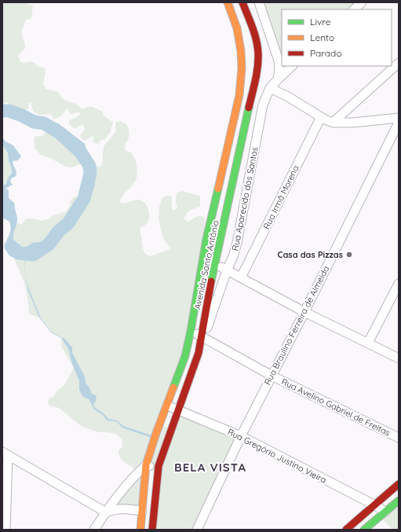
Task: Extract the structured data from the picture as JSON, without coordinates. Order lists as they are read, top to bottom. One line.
{"streets":{"street":["Rua Irmã Morena","Rua Aparecido dos Santos","Avenida Santo Antônio","Rua Braulino Ferreira de Almeida","Rua Avelino Gabriel de Freitas","Rua Gregório Justino Vieira"]},"crossings":[["Rua Aparecido dos Santos","Avenida Santo Antônio"],["Rua Aparecido dos Santos","Rua Avelino Gabriel de Freitas"],["Avenida Santo Antônio","Rua Avelino Gabriel de Freitas"],["Avenida Santo Antônio","Rua Gregório Justino Vieira"],["Rua Braulino Ferreira de Almeida","Rua Avelino Gabriel de Freitas"],["Rua Braulino Ferreira de Almeida","Rua Gregório Justino Vieira"]],"districts":["BELA VISTA"],"places":["Casa das Pizzas"],"legend":["Livre","Lento","Parado"]}
